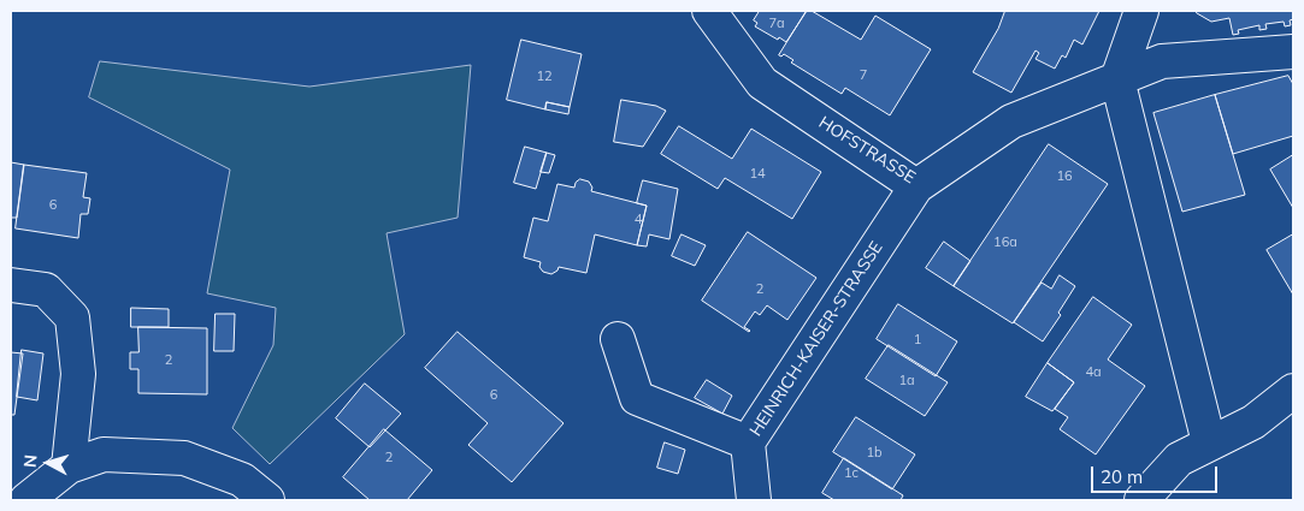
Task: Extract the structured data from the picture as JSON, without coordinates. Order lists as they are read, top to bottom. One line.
{"streets":{"street":["HOFSTRASSE","HEINRICH-KAISER-STRASSE"]},"crossings":[["HOFSTRASSE","HEINRICH-KAISER-STRASSE"]],"house_numbers":["7a","7","12","14","16","6","4","16a","2","1","2","4a","1a","6","1b","2","1c"],"scale_bar":"20 m","north":"left"}
